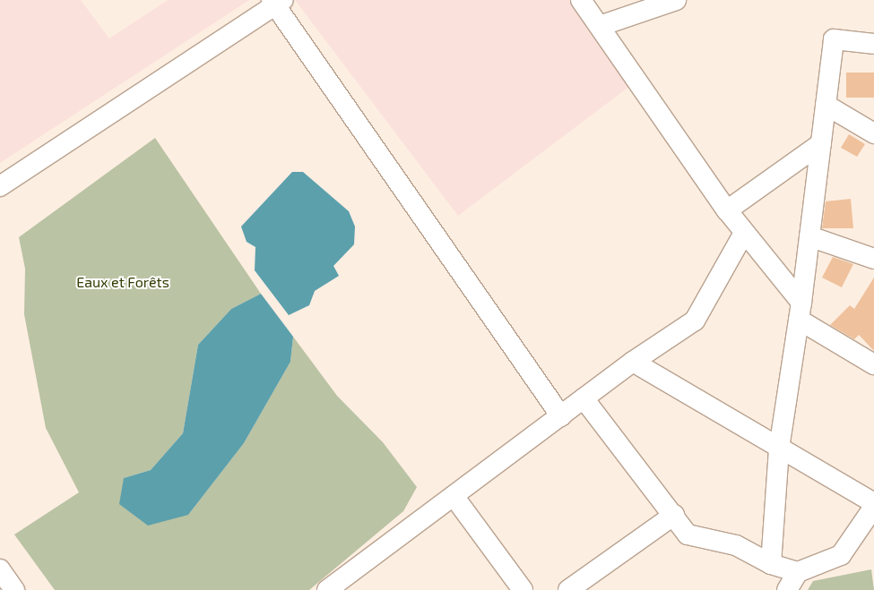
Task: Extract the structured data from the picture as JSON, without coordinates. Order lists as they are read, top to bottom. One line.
{"parks":["Eaux et Forêts"]}
